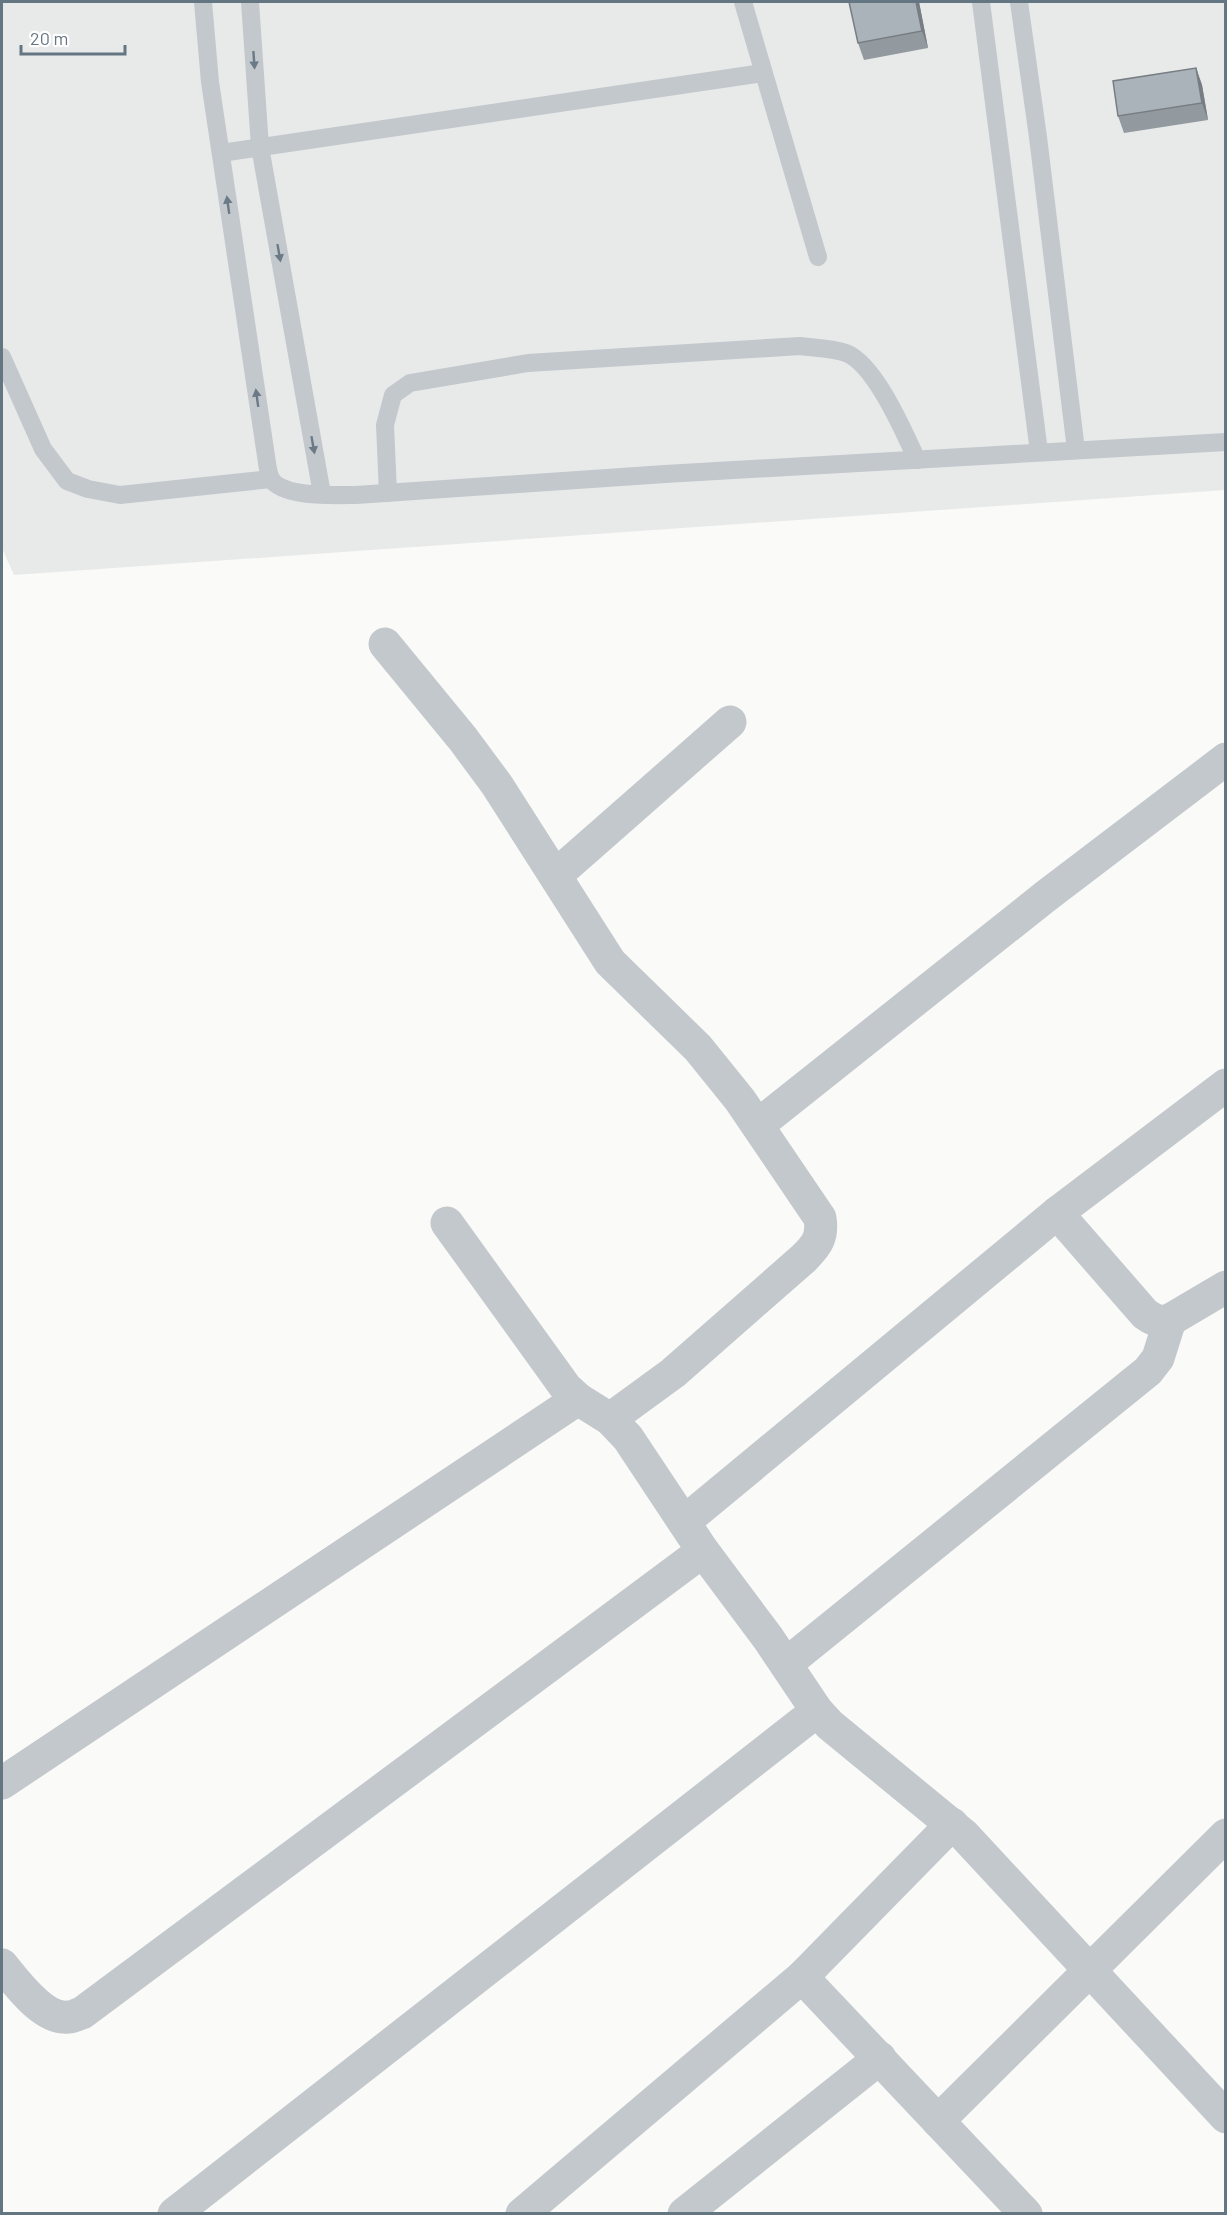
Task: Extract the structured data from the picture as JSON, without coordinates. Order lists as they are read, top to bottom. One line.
{"scale_bar":"20 m"}
